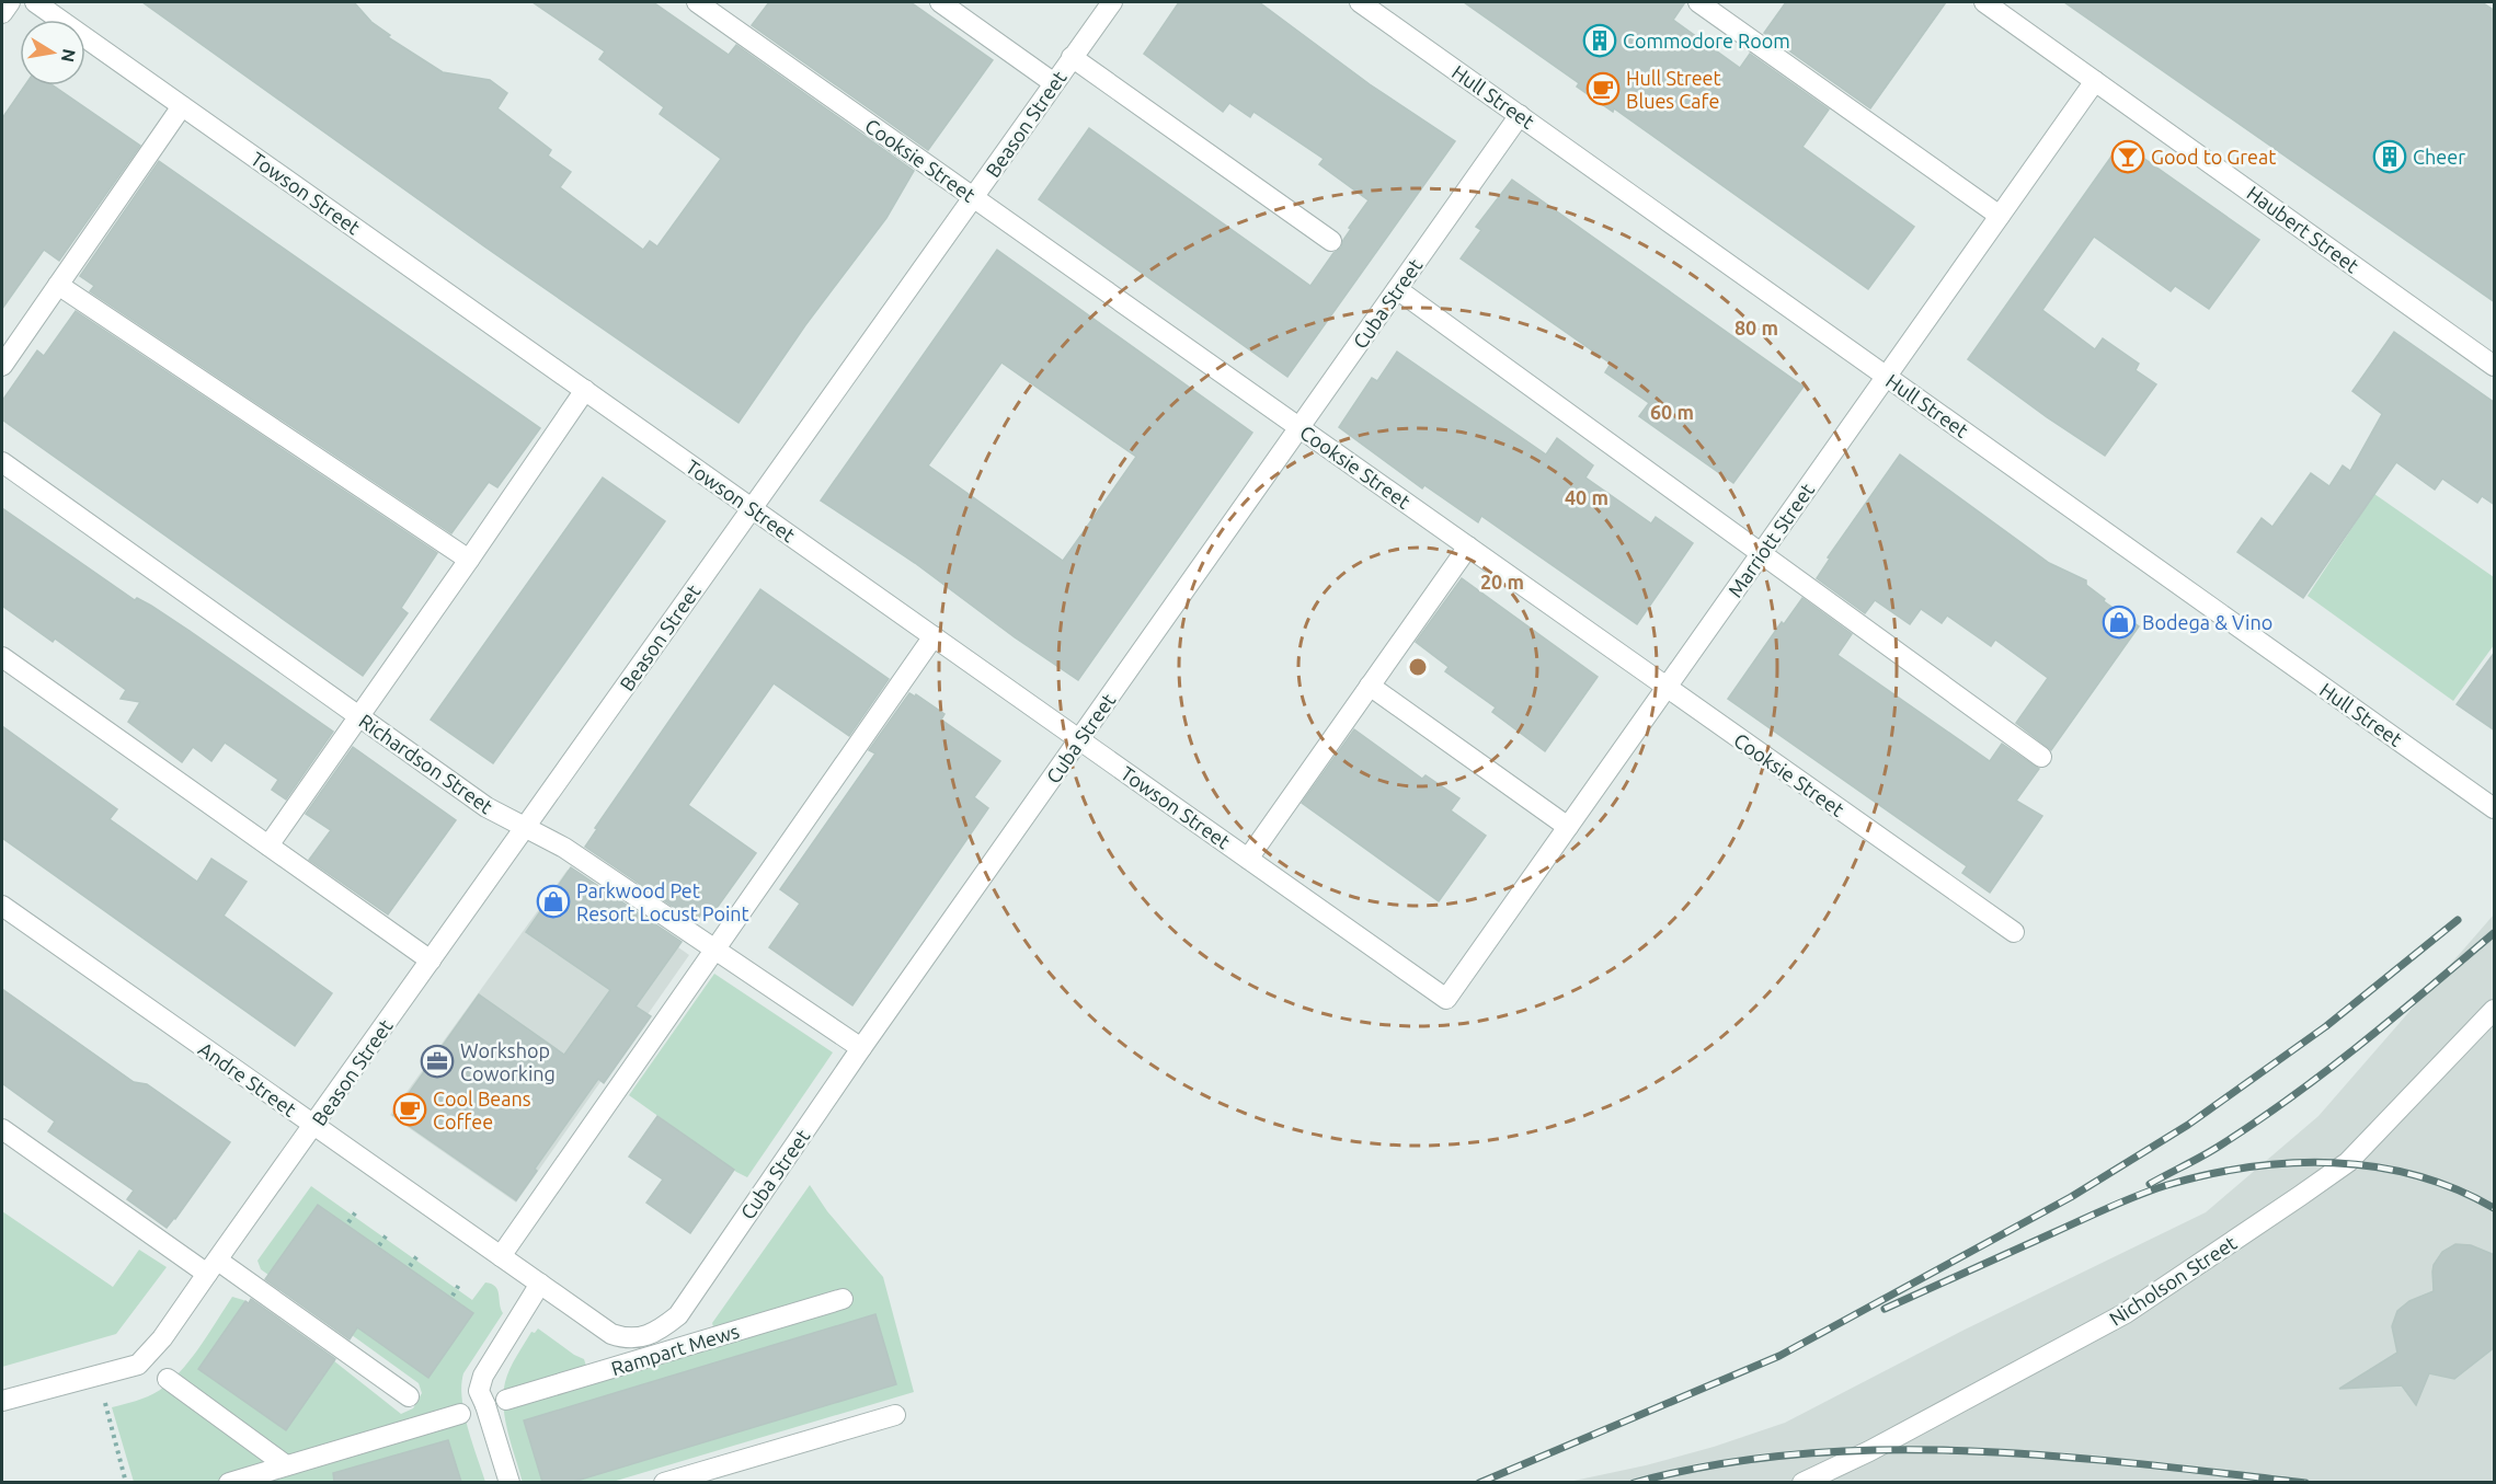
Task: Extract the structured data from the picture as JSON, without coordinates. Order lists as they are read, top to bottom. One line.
{"streets":{"street":["Hull Street","Beason Street","Cooksie Street","Towson Street","Haubert Street","Cuba Street","Marriott Street","Richardson Street","Andre Street","Nicholson Street","Rampart Mews"]},"crossings":[["Hull Street","Cuba Street"],["Hull Street","Marriott Street"],["Beason Street","Cooksie Street"],["Beason Street","Towson Street"],["Beason Street","Richardson Street"],["Beason Street","Andre Street"],["Cooksie Street","Cuba Street"],["Cooksie Street","Marriott Street"],["Towson Street","Cuba Street"],["Towson Street","Marriott Street"],["Haubert Street","Marriott Street"],["Cuba Street","Richardson Street"],["Cuba Street","Andre Street"]],"places":{"building":["Commodore Room","Cheer"],"cafe":["Hull Street Blues Cafe","Cool Beans Coffee"],"bar":["Good to Great"],"shop":["Bodega & Vino","Parkwood Pet Resort Locust Point"],"office":["Workshop Coworking"]},"north":"right","rings":["80 m","60 m","40 m","20 m"]}
